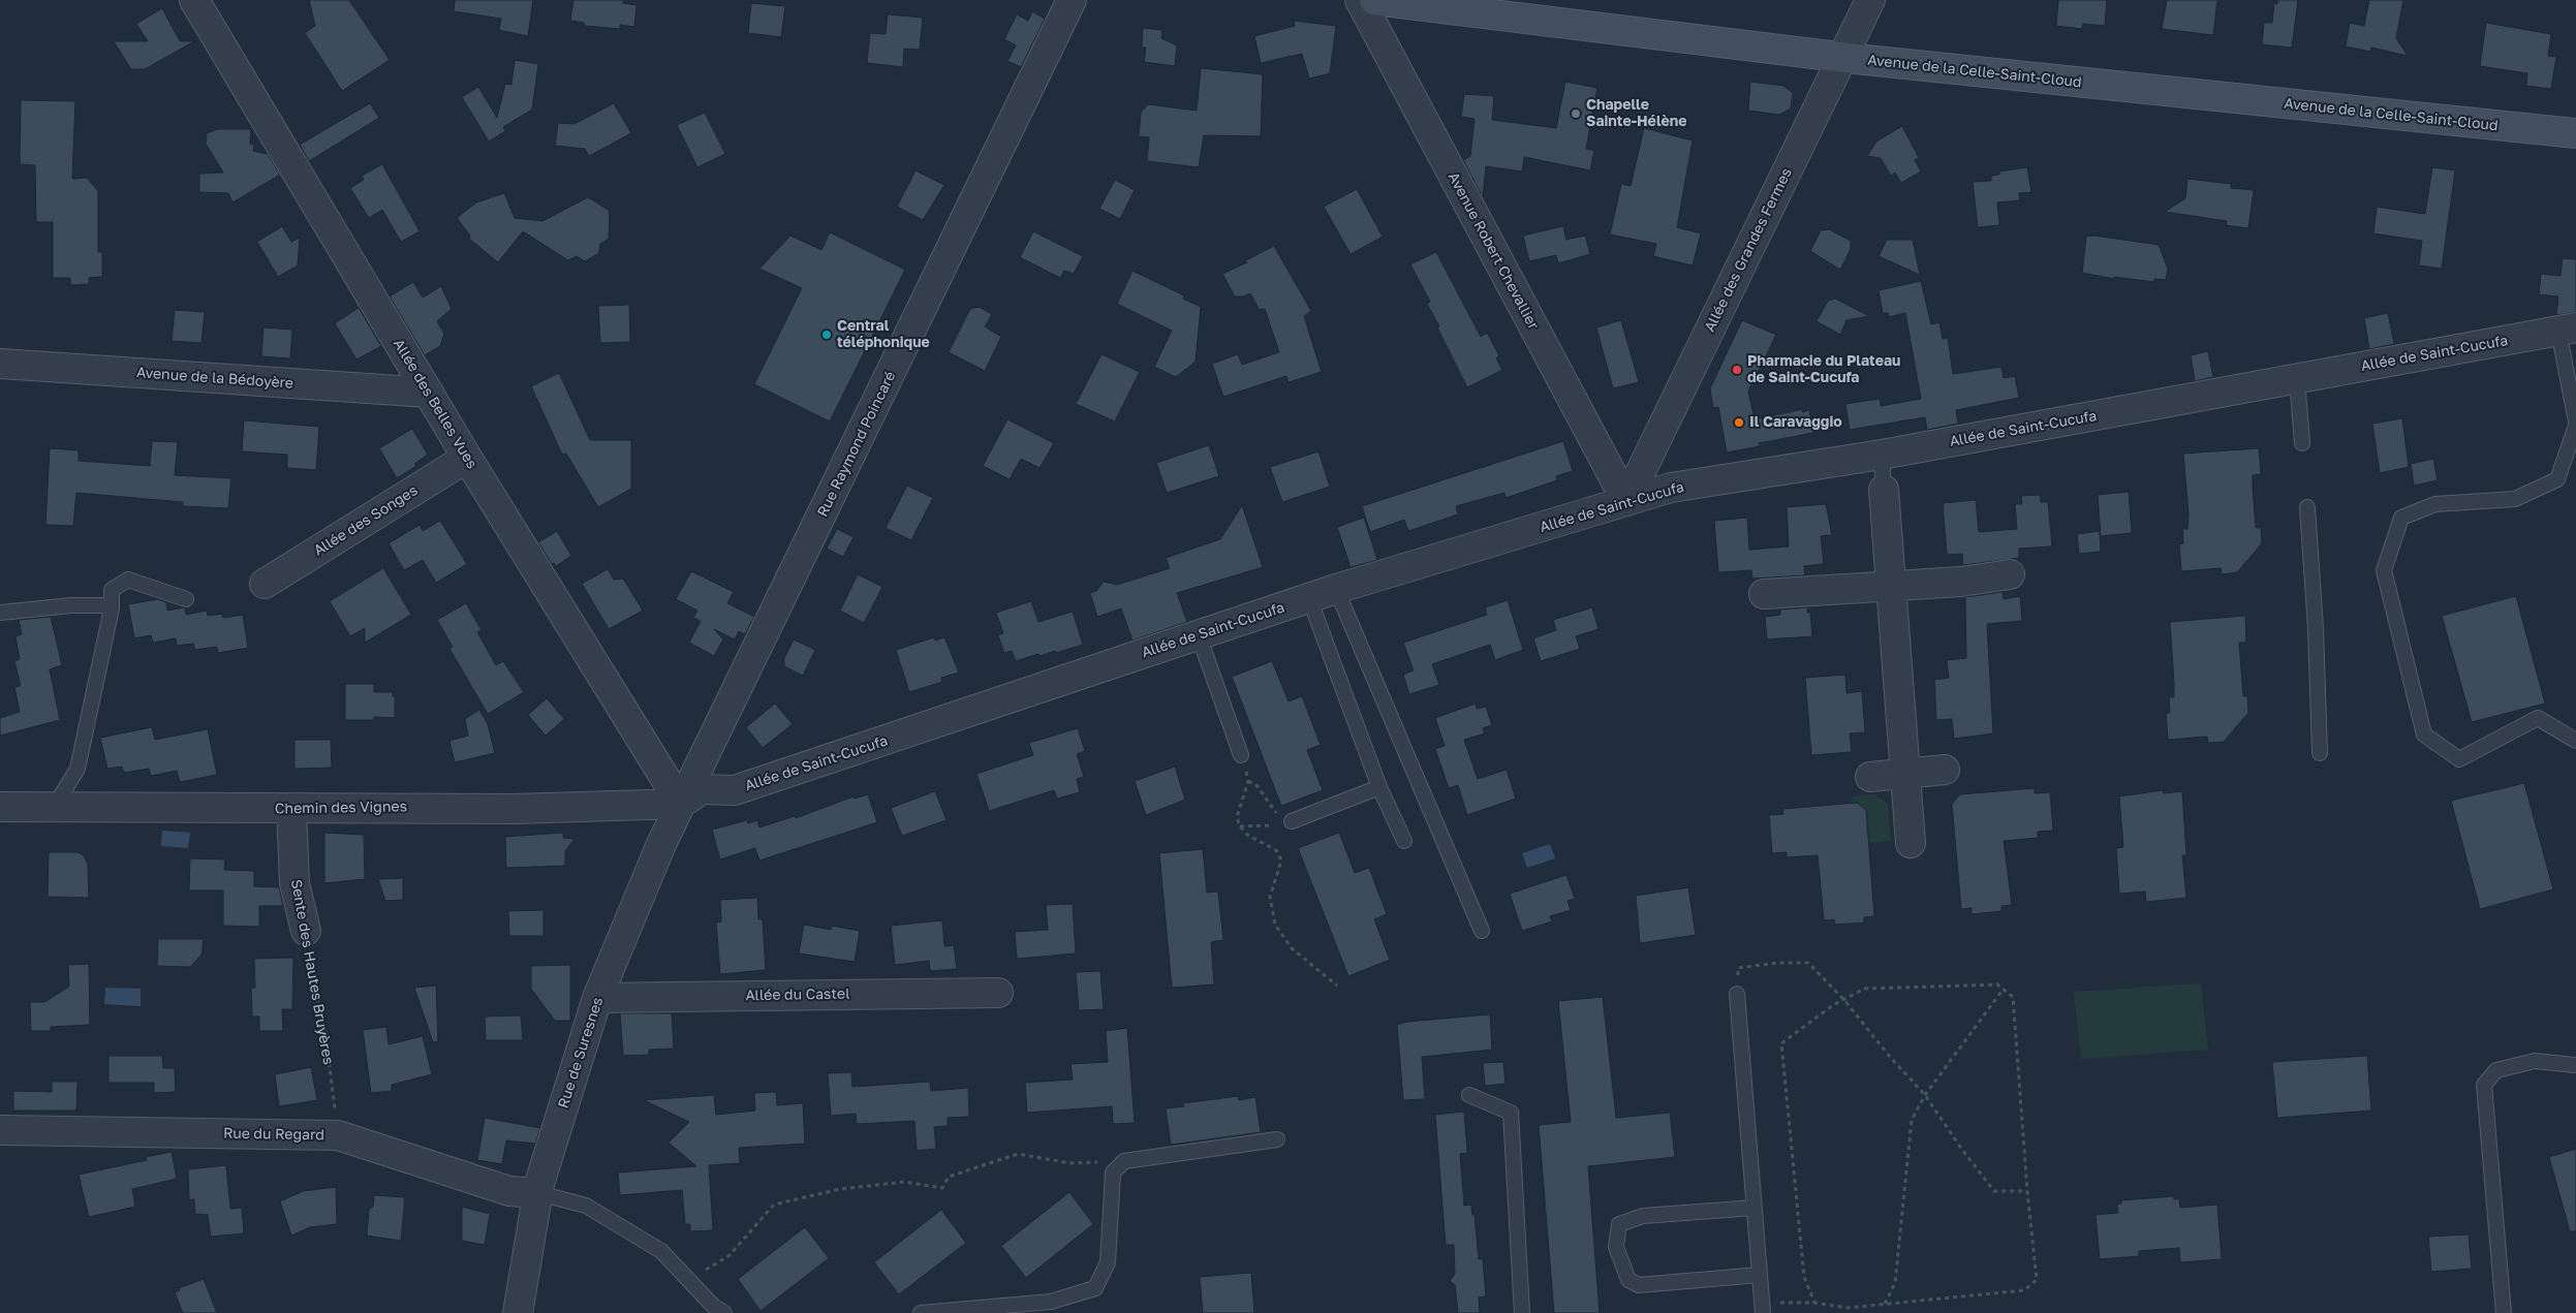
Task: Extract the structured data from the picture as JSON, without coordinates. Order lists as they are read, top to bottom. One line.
{"streets":{"street":["Avenue de la Celle-Saint-Cloud","Allée des Grandes Fermes","Avenue Robert Chevallier","Allée de Saint-Cucufa","Avenue de la Bédoyère","Allée des Belles Vues","Rue Raymond Poincaré","Allée des Songes","Chemin des Vignes","Sente des Hautes Bruyères","Allée du Castel","Rue de Suresnes","Rue du Regard"]},"crossings":[["Avenue de la Celle-Saint-Cloud","Allée des Grandes Fermes"],["Allée des Grandes Fermes","Avenue Robert Chevallier"],["Allée des Grandes Fermes","Allée de Saint-Cucufa"],["Avenue Robert Chevallier","Allée de Saint-Cucufa"],["Allée de Saint-Cucufa","Allée des Belles Vues"],["Allée de Saint-Cucufa","Rue Raymond Poincaré"],["Allée de Saint-Cucufa","Chemin des Vignes"],["Allée de Saint-Cucufa","Rue de Suresnes"],["Avenue de la Bédoyère","Allée des Belles Vues"],["Allée des Belles Vues","Rue Raymond Poincaré"],["Allée des Belles Vues","Allée des Songes"],["Allée des Belles Vues","Chemin des Vignes"],["Allée des Belles Vues","Rue de Suresnes"],["Rue Raymond Poincaré","Chemin des Vignes"],["Rue Raymond Poincaré","Rue de Suresnes"],["Chemin des Vignes","Sente des Hautes Bruyères"],["Chemin des Vignes","Rue de Suresnes"],["Sente des Hautes Bruyères","Rue du Regard"],["Allée du Castel","Rue de Suresnes"],["Rue de Suresnes","Rue du Regard"]],"places":["Chapelle Sainte-Hélène","Central téléphonique","Pharmacie du Plateau de Saint-Cucufa","Il Caravaggio"]}
